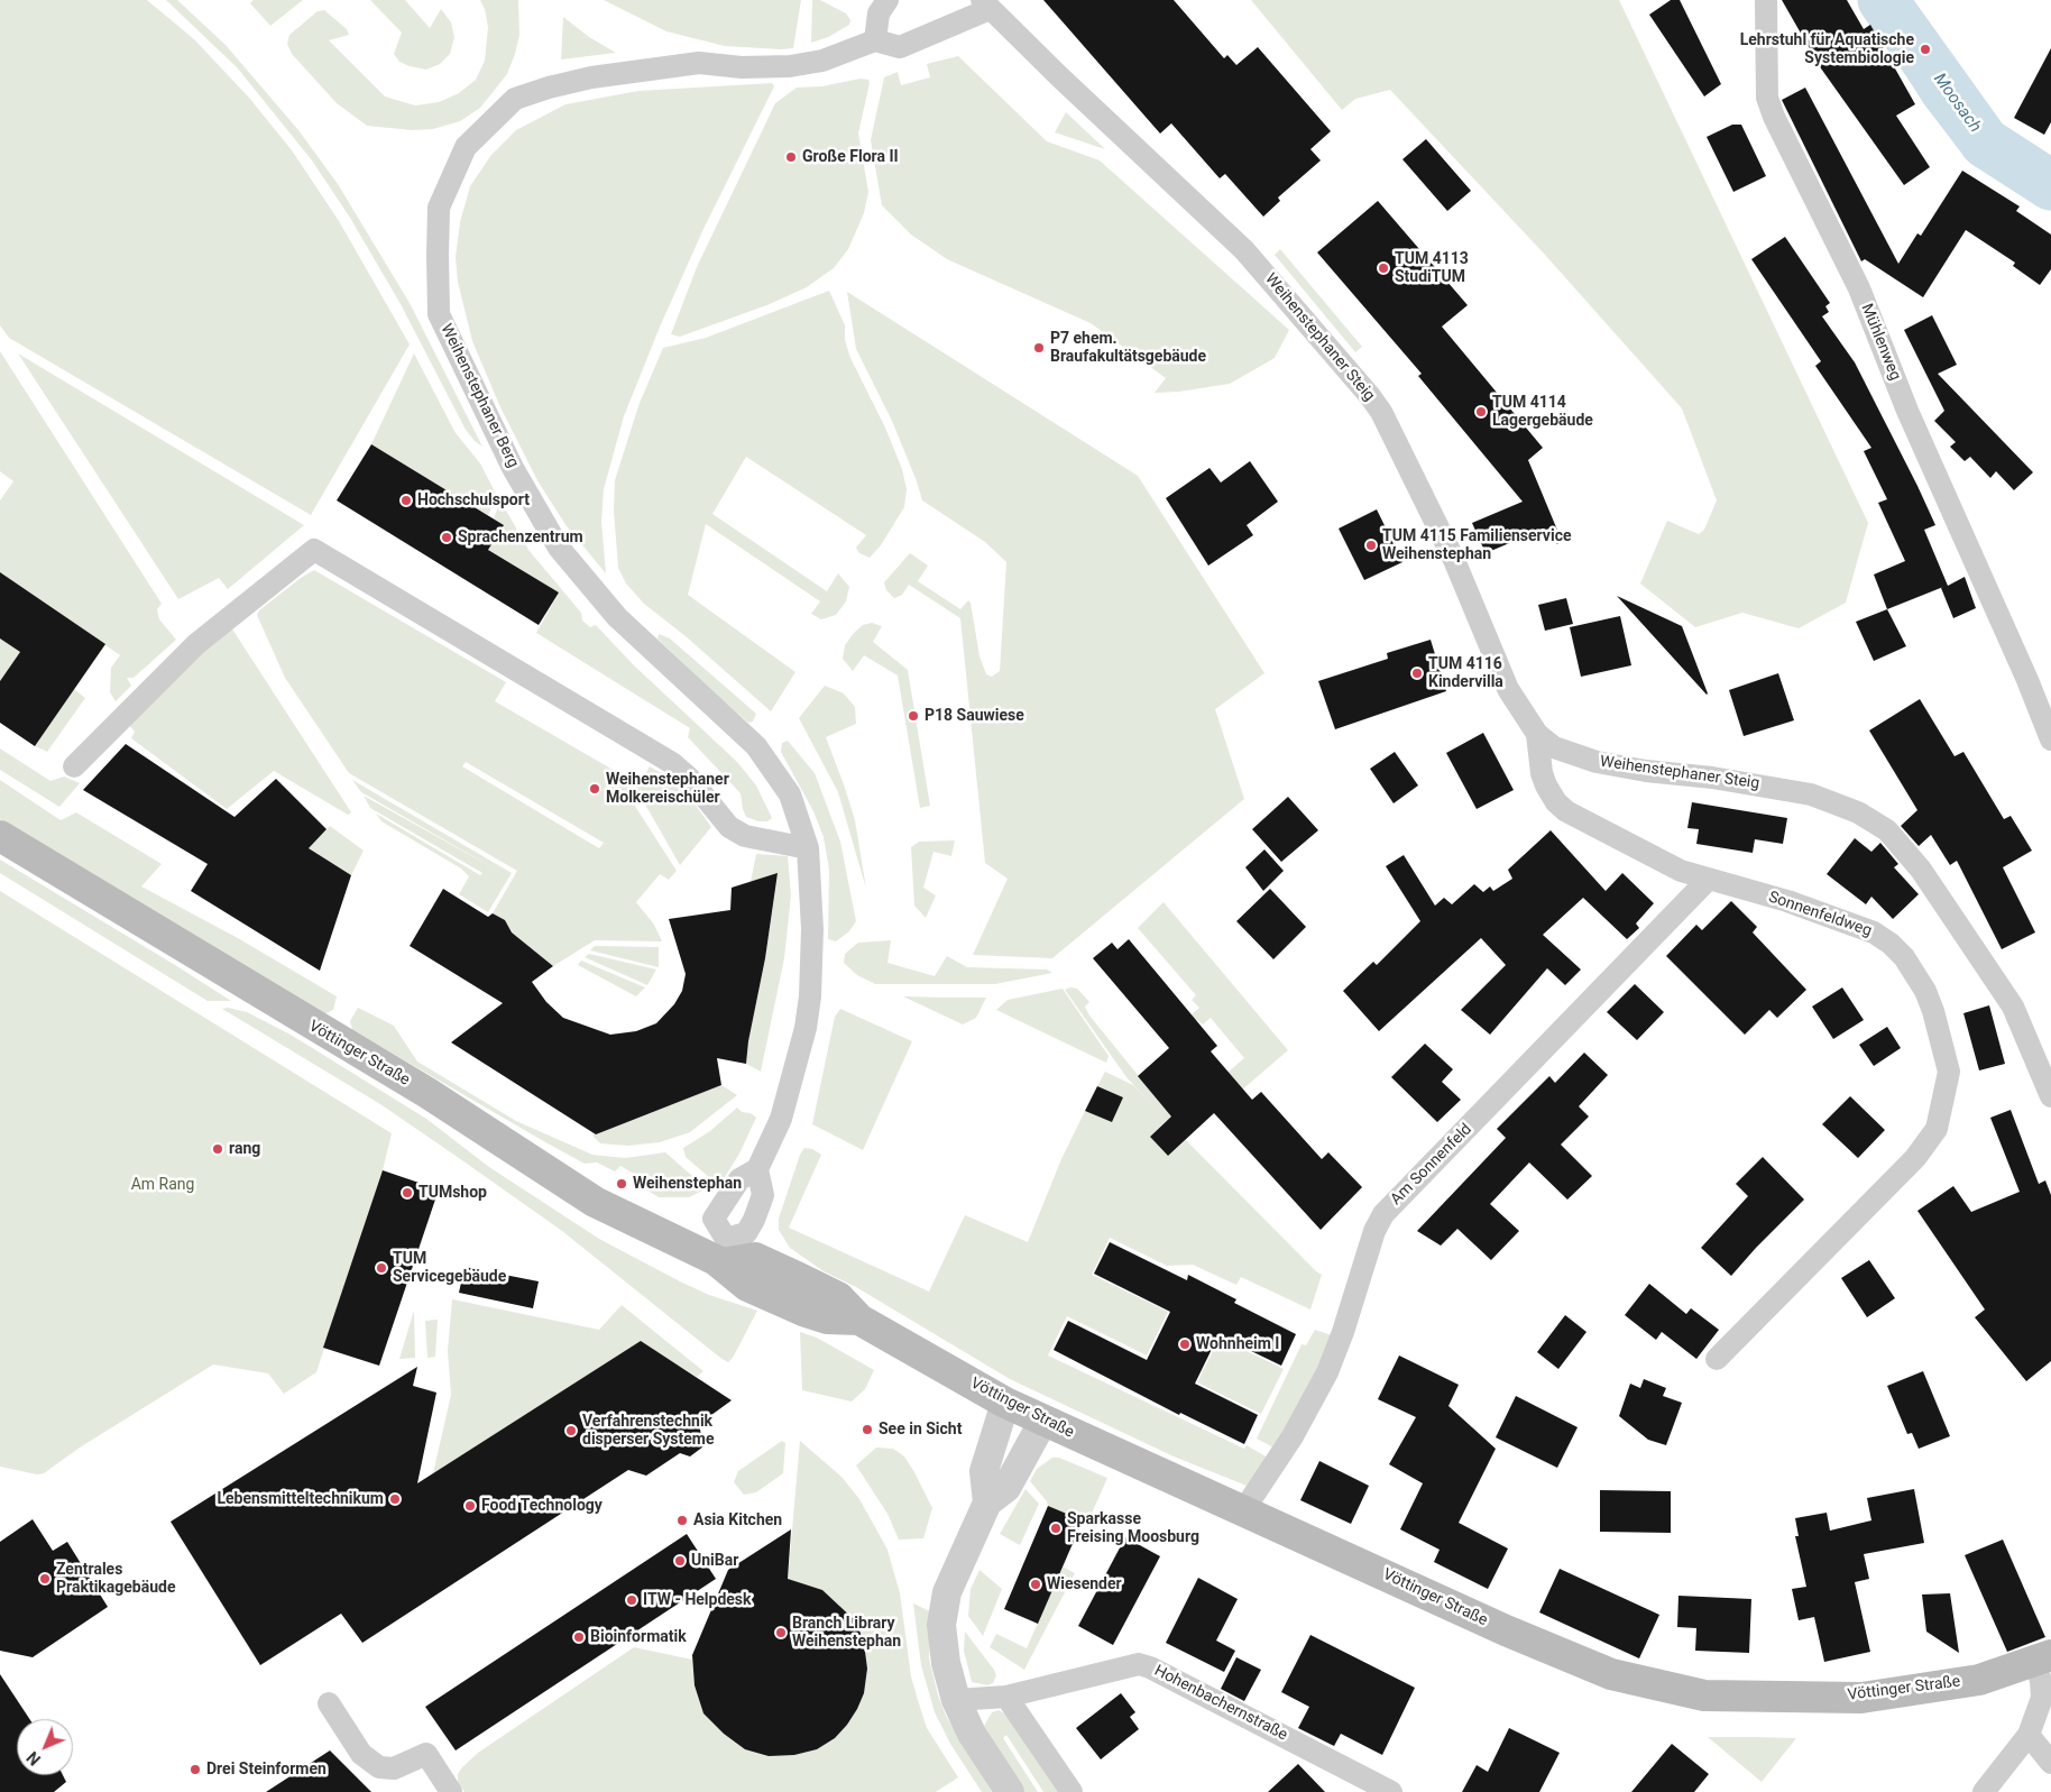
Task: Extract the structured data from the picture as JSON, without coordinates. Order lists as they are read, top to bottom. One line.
{"streets":{"main road":["Vöttinger Straße"],"street":["Weihenstephaner Steig","Mühlenweg","Weihenstephaner Berg","Sonnenfeldweg","Am Sonnenfeld","Hohenbachernstraße"]},"crossings":[["Weihenstephaner Steig","Sonnenfeldweg"],["Weihenstephaner Berg","Vöttinger Straße"],["Sonnenfeldweg","Am Sonnenfeld"],["Vöttinger Straße","Am Sonnenfeld"]],"water":["Moosach"],"parks":["Am Rang"],"places":["Lehrstuhl für Aquatische Systembiologie","Große Flora II","TUM 4113 StudiTUM","P7 ehem. Braufakultätsgebäude","TUM 4114 Lagergebäude","Hochschulsport","Sprachenzentrum","TUM 4115 Familienservice Weihenstephan","TUM 4116 Kindervilla","P18 Sauwiese","Weihenstephaner Molkereischüler","rang","Weihenstephan","TUMshop","TUM Servicegebäude","Wohnheim I","See in Sicht","Verfahrenstechnik disperser Systeme","Lebensmitteltechnikum","Food Technology","Asia Kitchen","Sparkasse Freising Moosburg","UniBar","Zentrales Praktikagebäude","Wiesender","ITW - Helpdesk","Branch Library Weihenstephan","Bioinformatik","Drei Steinformen"],"north":"bottom left"}
